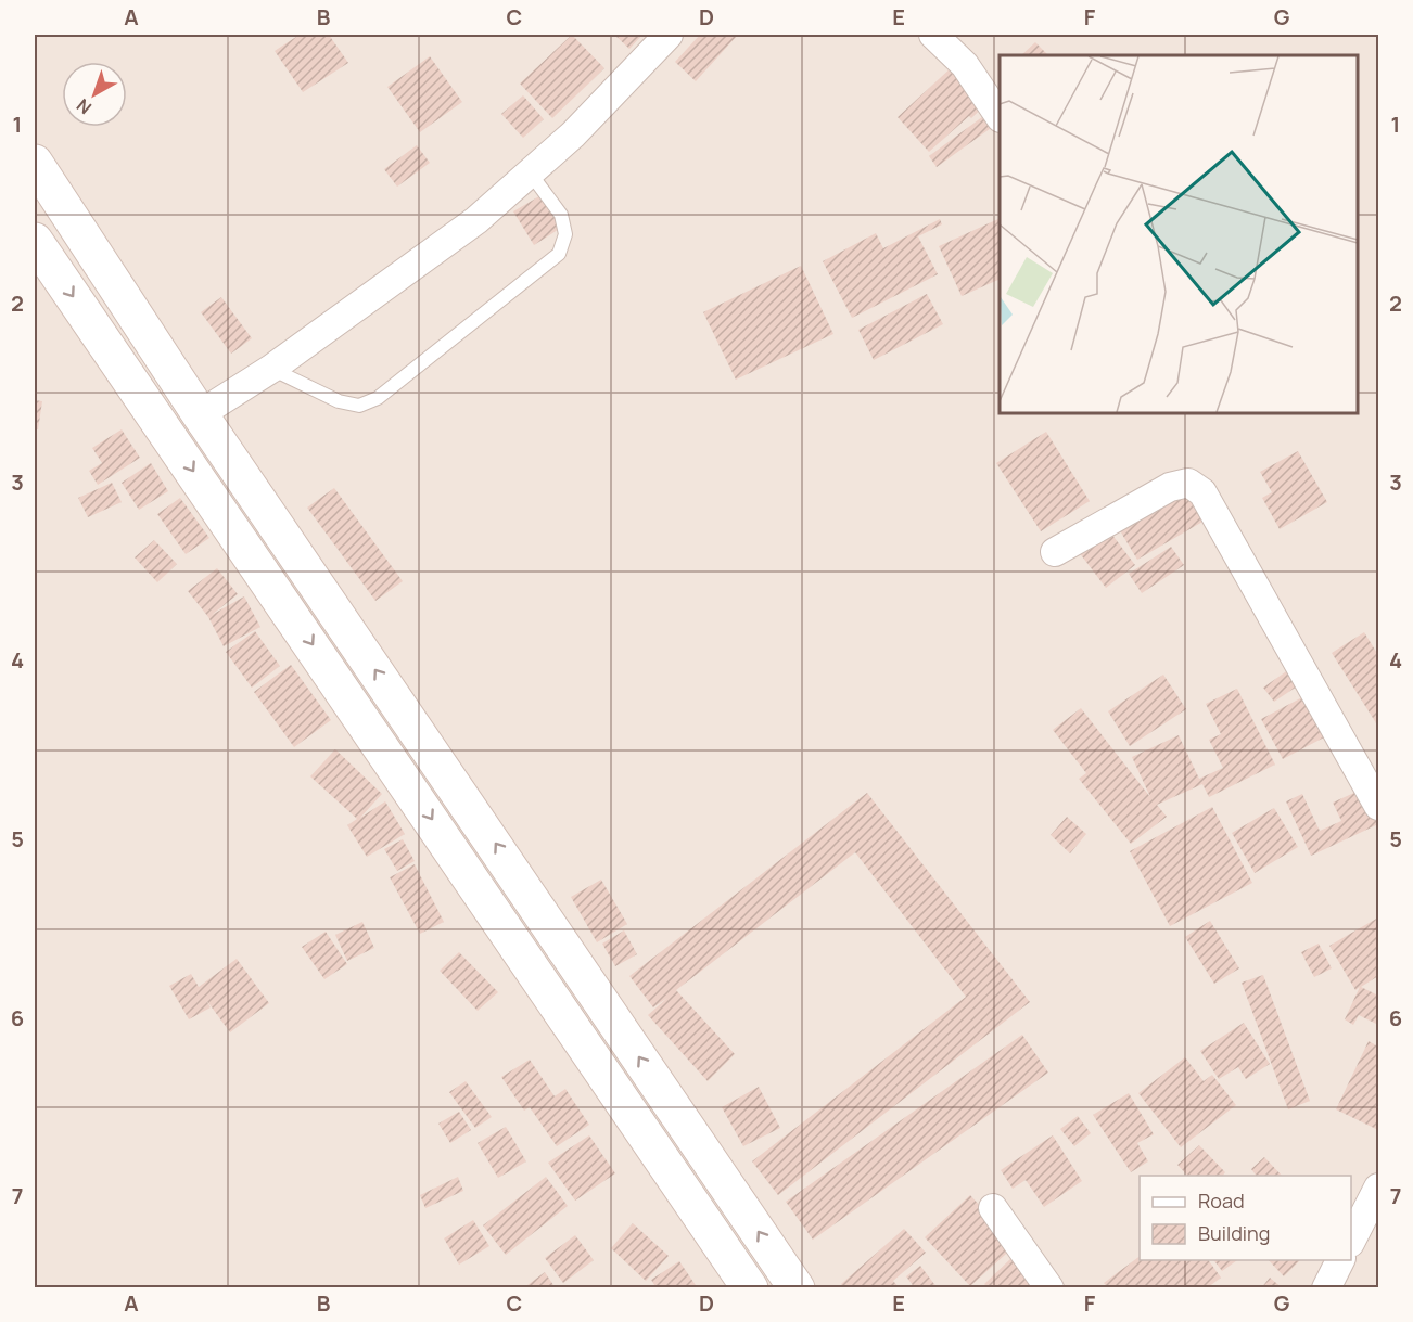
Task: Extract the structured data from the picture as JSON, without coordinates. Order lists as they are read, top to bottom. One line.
{"legend":["Road","Building"],"north":"bottom left","grid":{"columns":["A","B","C","D","E","F","G"],"rows":["1","2","3","4","5","6","7"]}}
